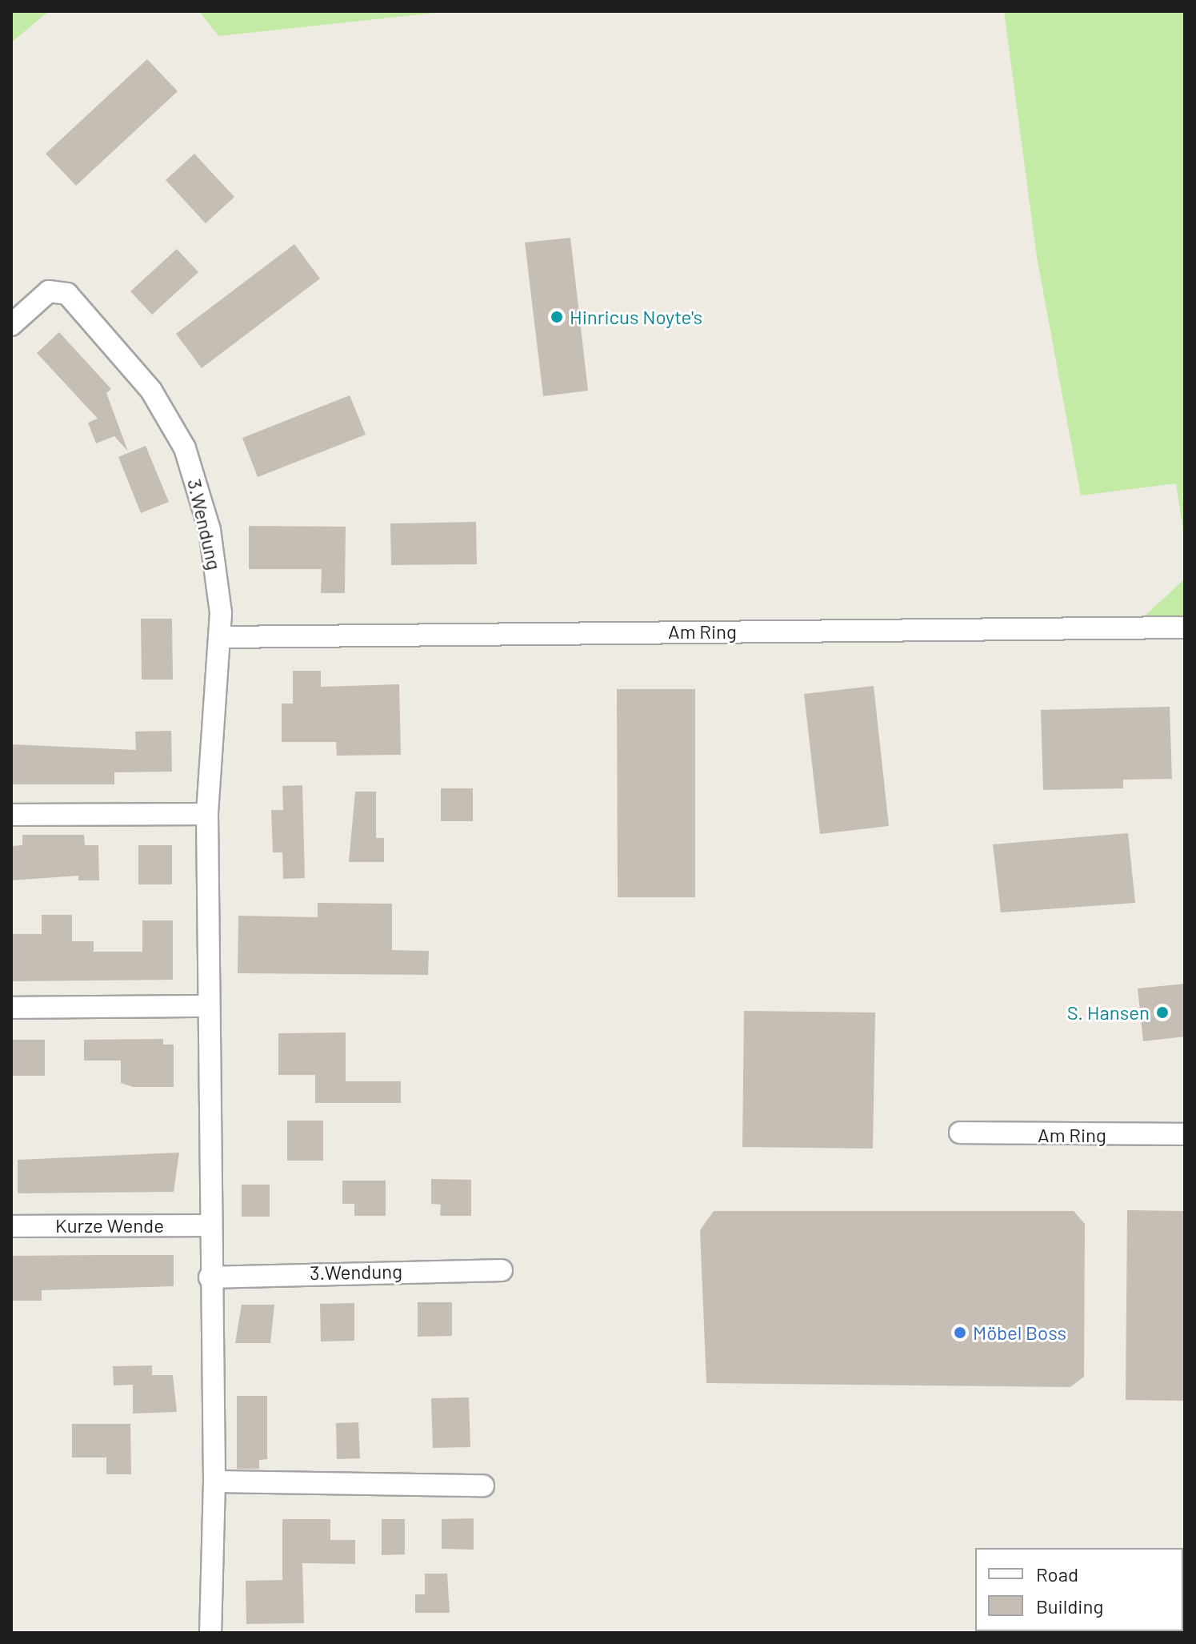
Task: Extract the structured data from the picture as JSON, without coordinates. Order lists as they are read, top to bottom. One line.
{"streets":{"street":["3.Wendung","Am Ring","Kurze Wende"]},"crossings":[["3.Wendung","Am Ring"],["3.Wendung","Kurze Wende"]],"places":["Hinricus Noyte's","S. Hansen","Möbel Boss"],"legend":["Road","Building"]}
